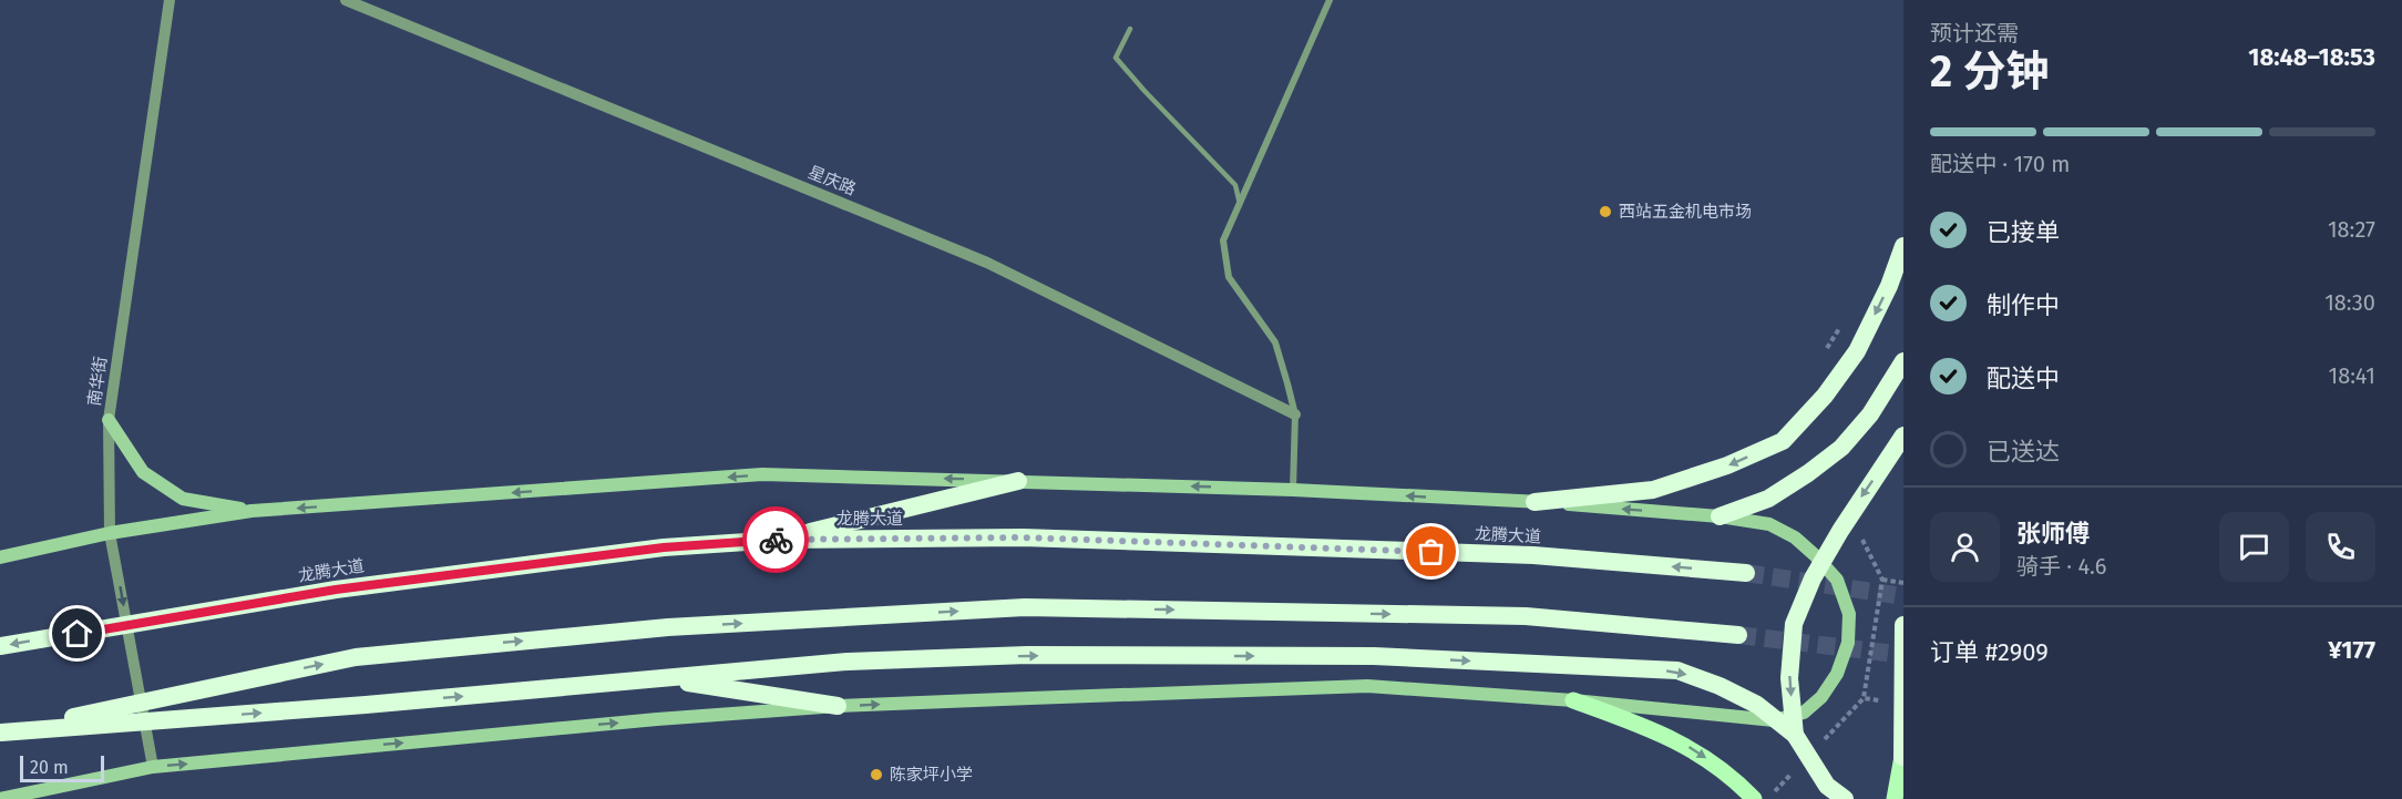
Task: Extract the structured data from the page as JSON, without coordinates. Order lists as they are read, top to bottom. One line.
{"streets":{"highway":["龙腾大道"],"street":["星庆路","南华街"]},"places":["西站五金机电市场","陈家坪小学"],"scale_bar":"20 m","page":{"heading":["2 分钟","预计还需","18:48–18:53"],"panel":["张师傅","骑手 · 4.6","订单 #2909","¥177"],"bar":"配送中 · 170 m","list":[["已接单","18:27"],["制作中","18:30"],["配送中","18:41"],"已送达"],"scale":"20 m"}}
